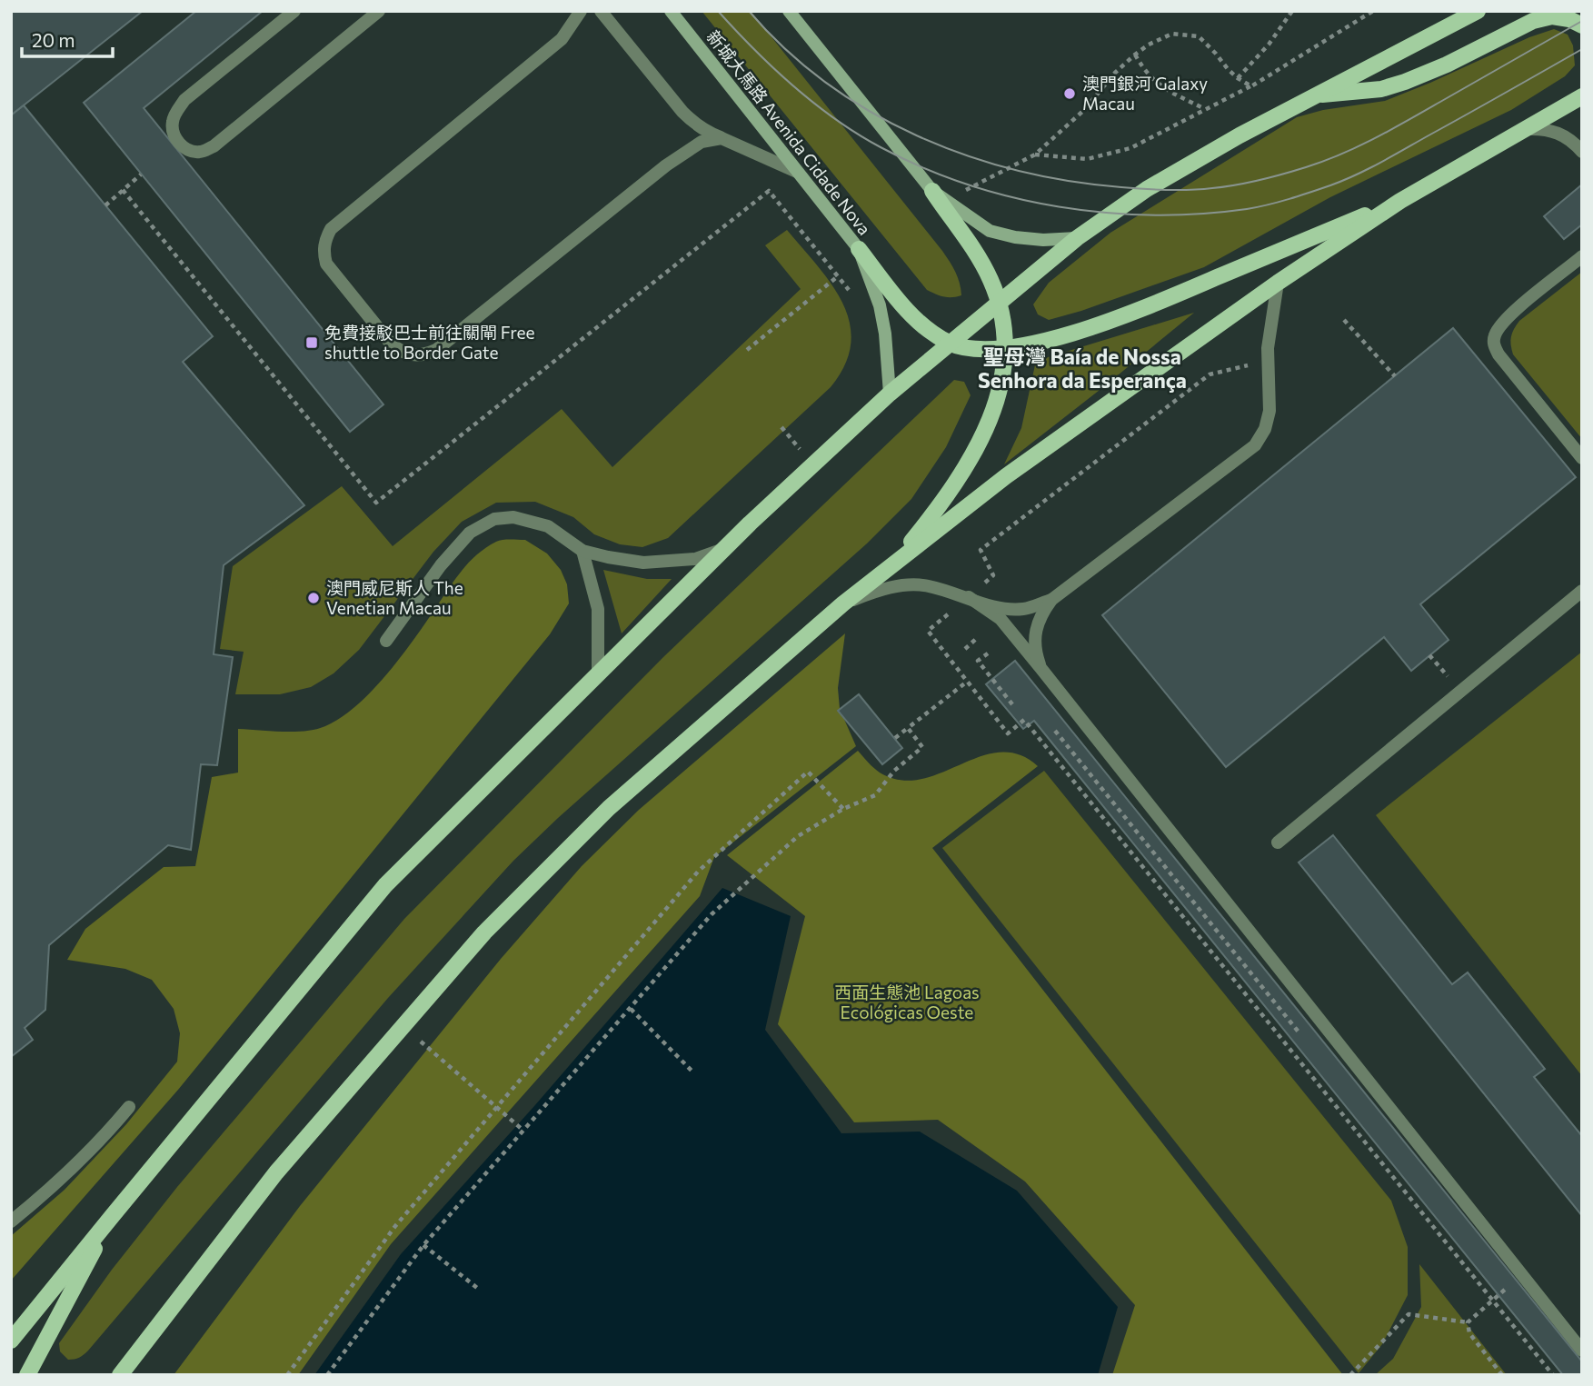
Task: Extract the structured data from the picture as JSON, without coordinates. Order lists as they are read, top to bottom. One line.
{"streets":{"main road":["新城大馬路 Avenida Cidade Nova"]},"districts":["聖母灣 Baía de Nossa Senhora da Esperança"],"parks":["西面生態池 Lagoas Ecológicas Oeste"],"places":{"other":["澳門銀河 Galaxy Macau","澳門威尼斯人 The Venetian Macau"],"transit":["免費接駁巴士前往關閘 Free shuttle to Border Gate"]},"scale_bar":"20 m"}
